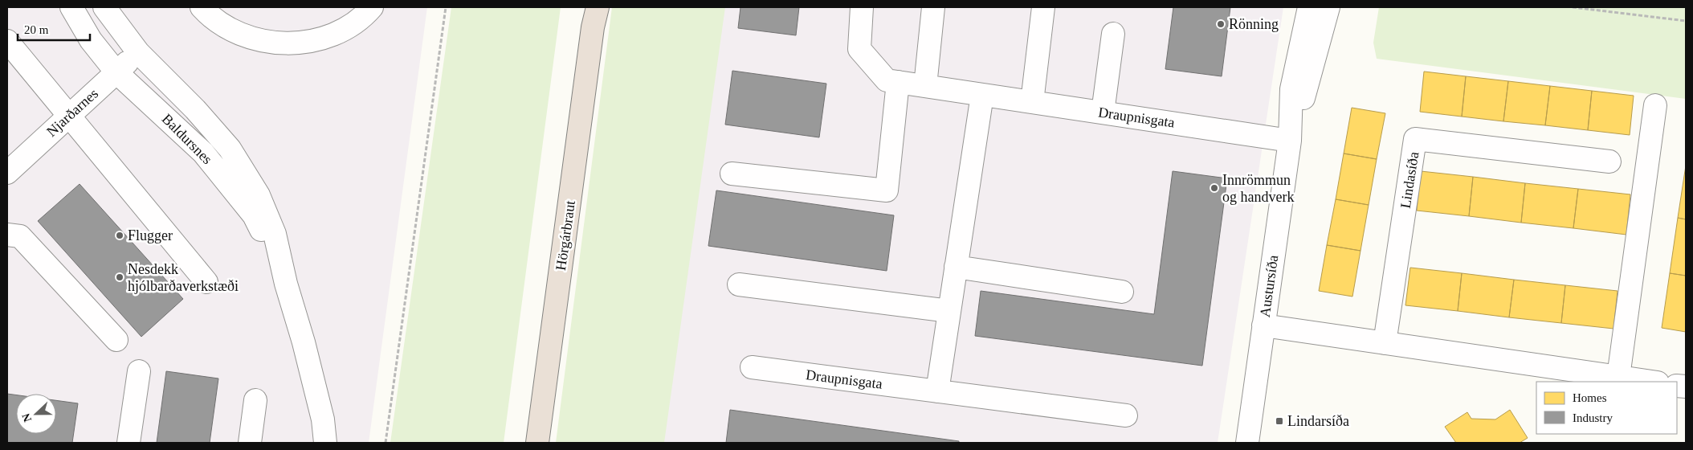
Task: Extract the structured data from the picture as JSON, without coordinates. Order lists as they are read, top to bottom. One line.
{"streets":{"highway":["Hörgárbraut"],"street":["Njarðarnes","Draupnisgata","Baldursnes","Lindasíða","Austursíða"]},"crossings":[["Njarðarnes","Baldursnes"],["Draupnisgata","Austursíða"]],"places":{"other":["Rönning","Innrömmun og handverk","Flugger","Nesdekk hjólbarðaverkstæði"],"transit":["Lindarsíða"]},"legend":["Homes","Industry"],"scale_bar":"20 m","north":"left"}
